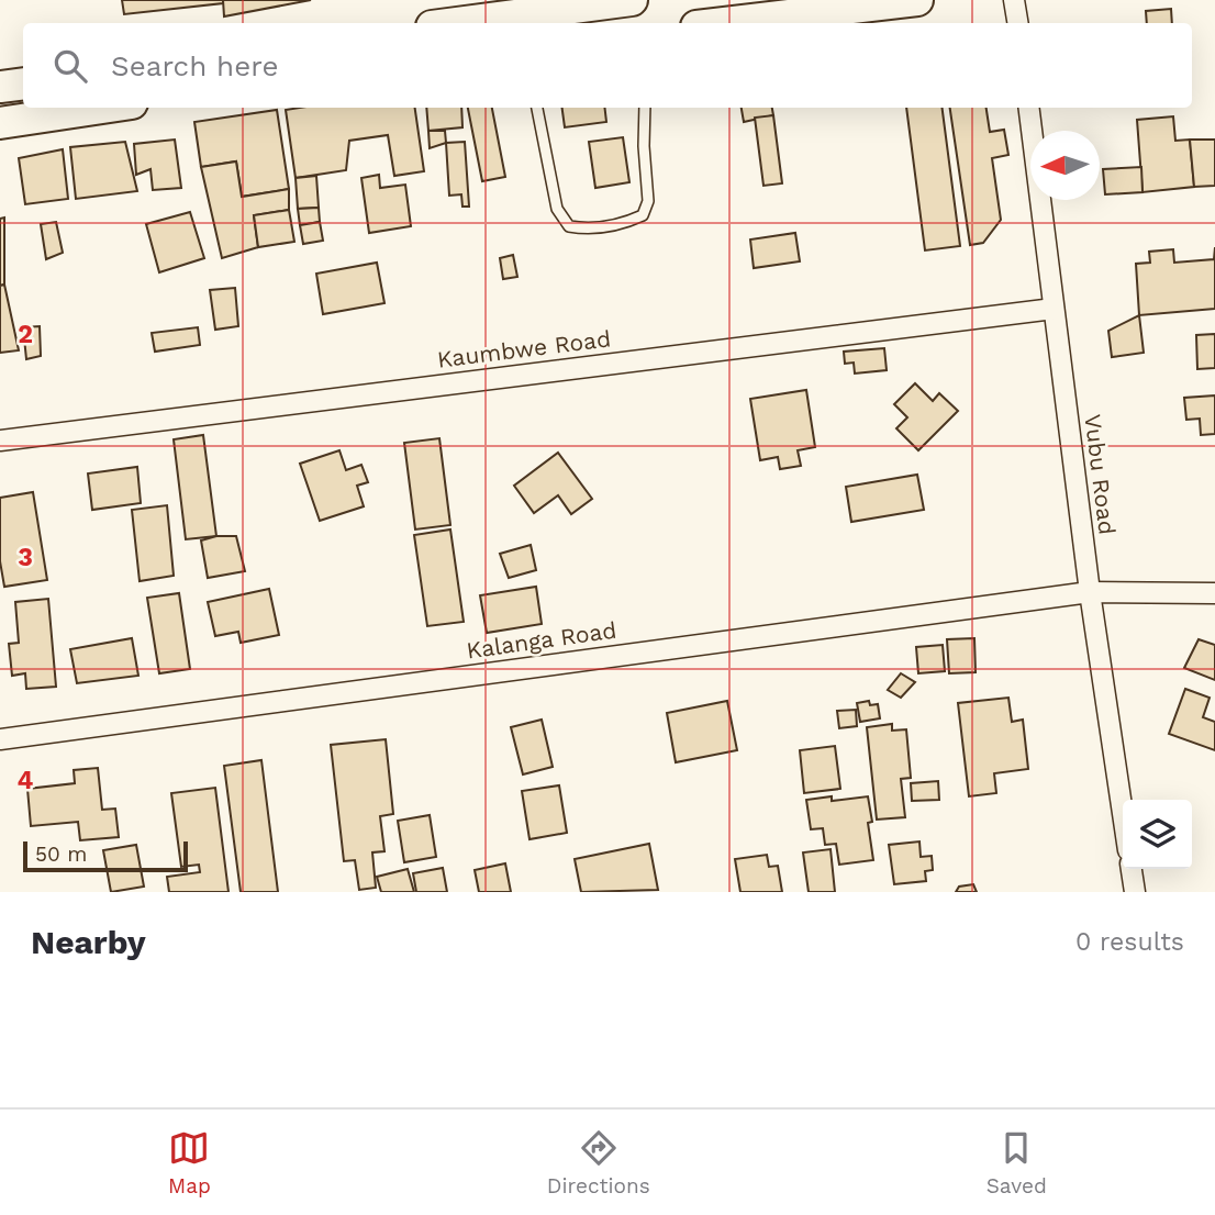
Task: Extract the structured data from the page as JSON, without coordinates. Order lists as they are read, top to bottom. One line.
{"streets":{"street":["Kaumbwe Road","Vubu Road","Kalanga Road"]},"crossings":[["Kaumbwe Road","Vubu Road"],["Vubu Road","Kalanga Road"]],"scale_bar":"50 m","north":"left","page":{"search":"Search here","scale":"50 m","heading":["Nearby","0 results"],"nav":["Map","Directions","Saved"]},"grid":{"rows":["2","3","4"]}}
